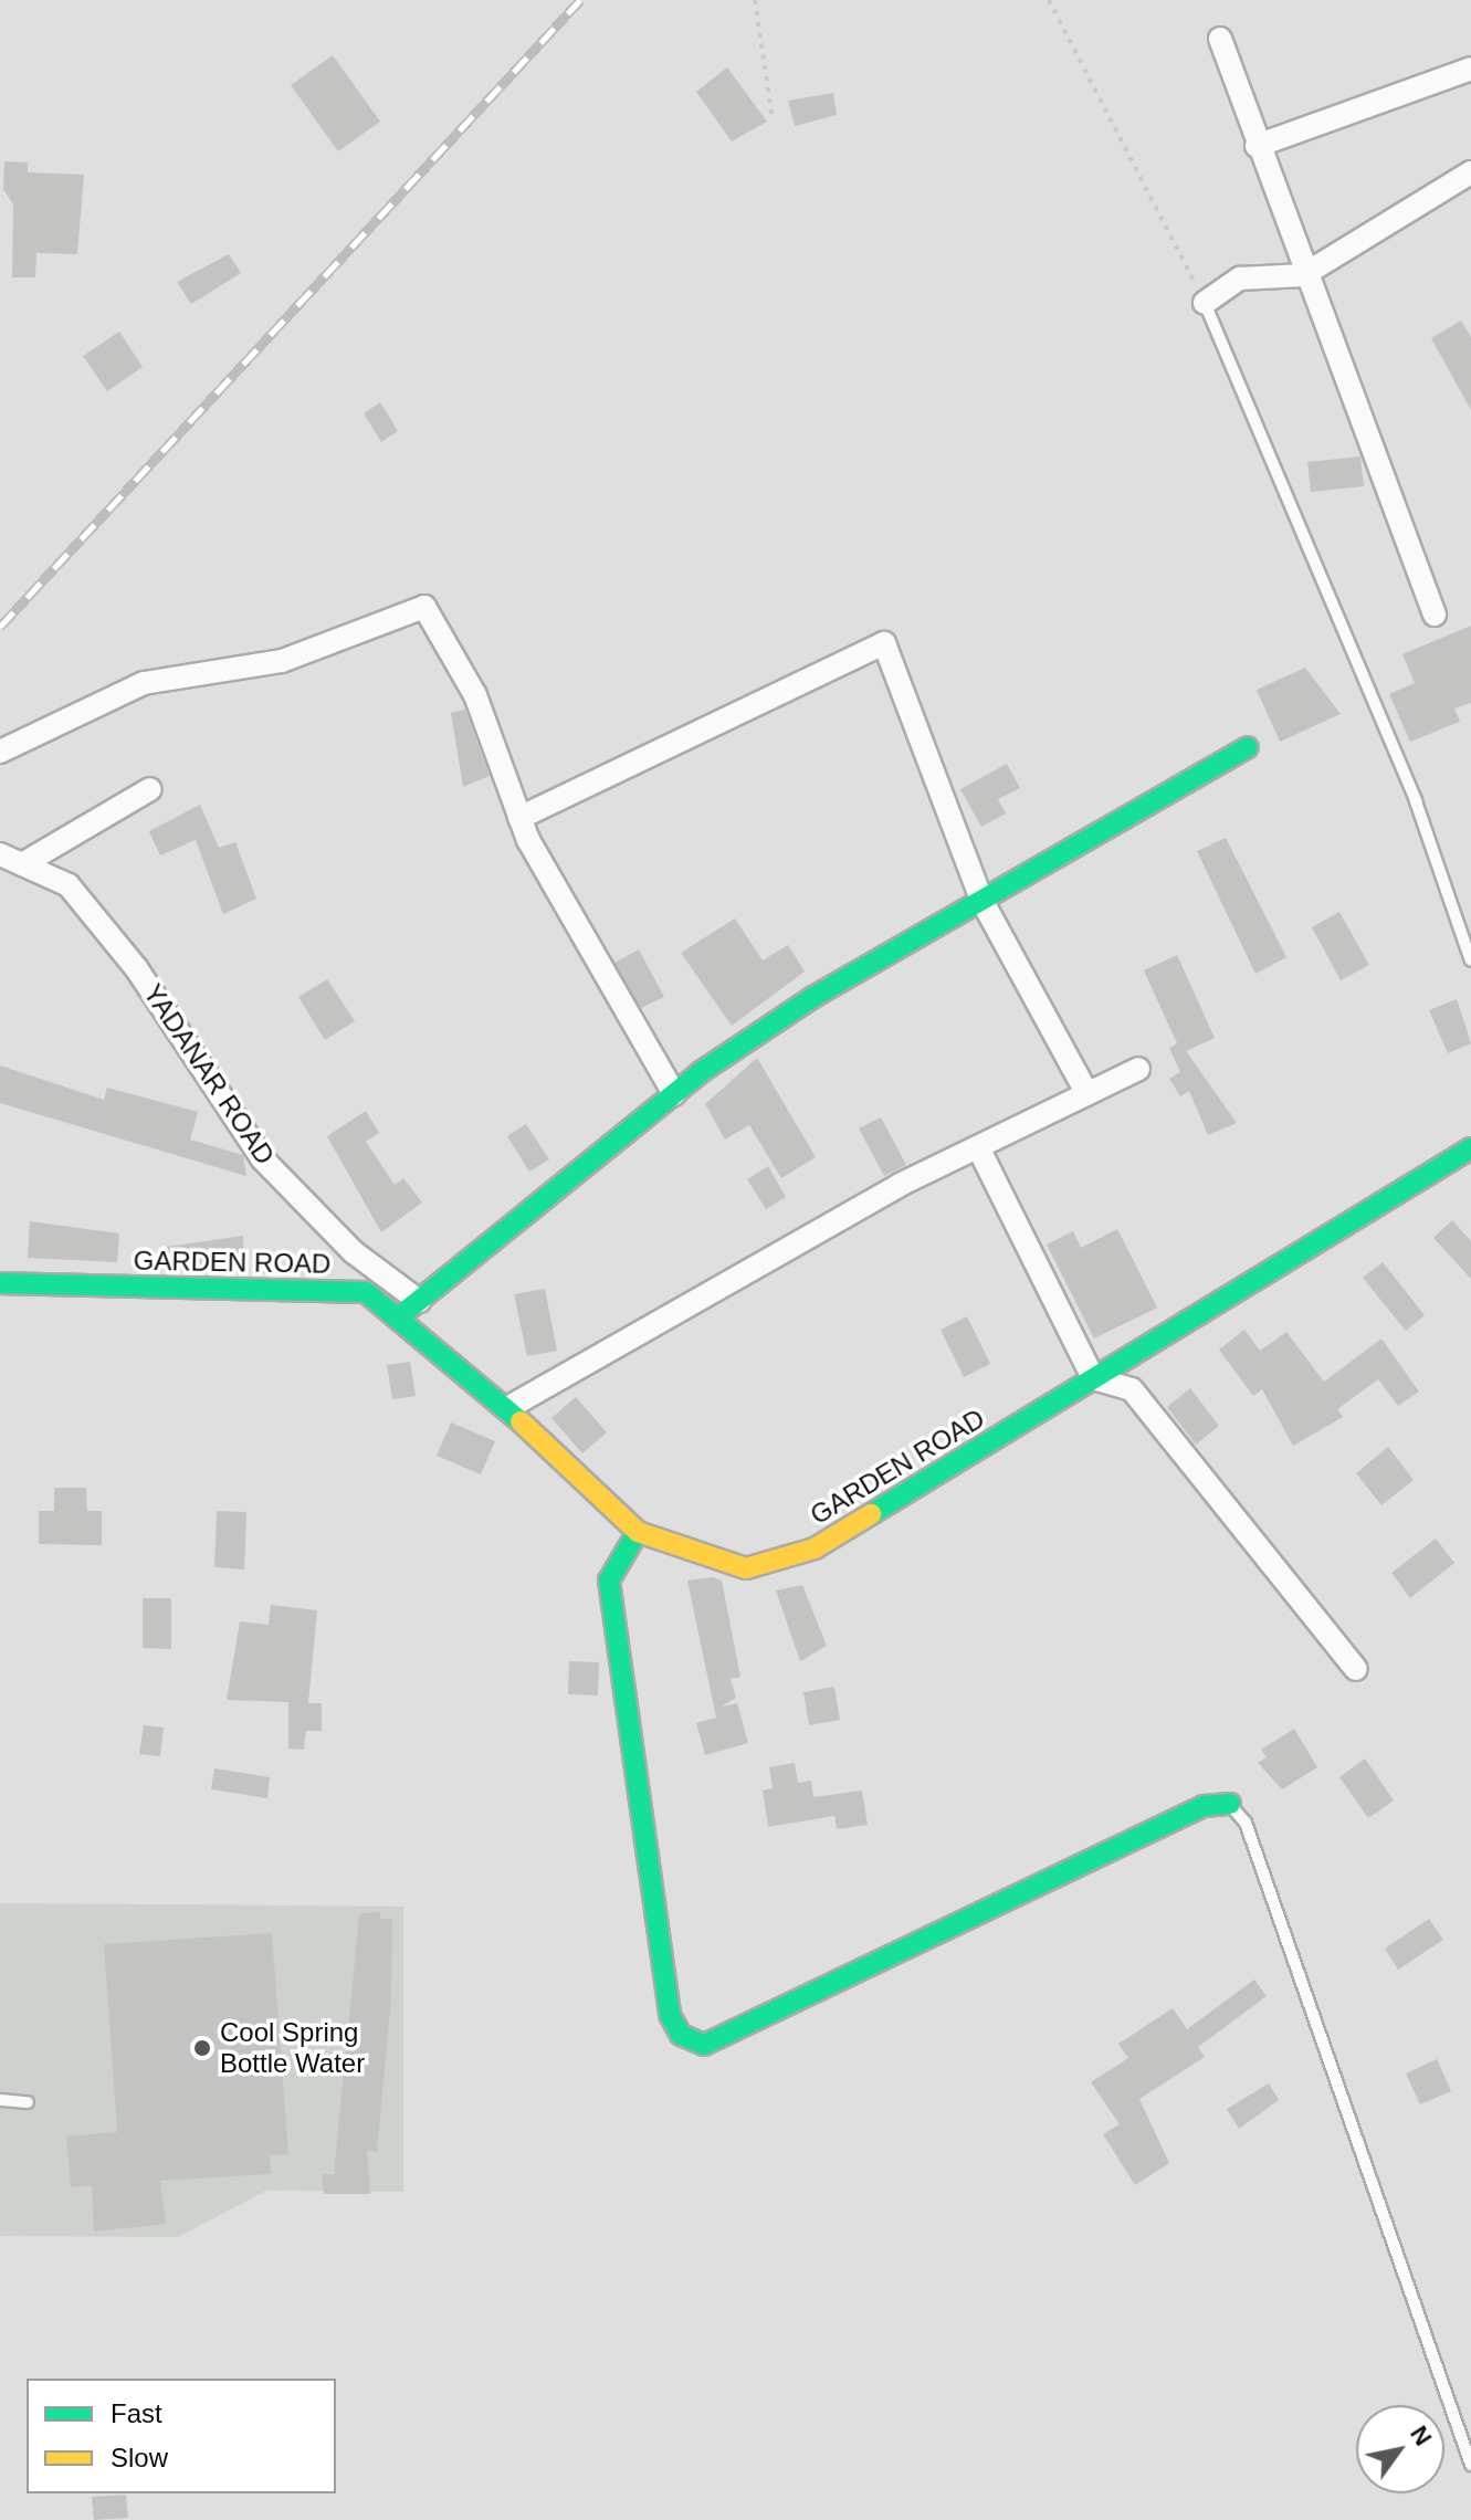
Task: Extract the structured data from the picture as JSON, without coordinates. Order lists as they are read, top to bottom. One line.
{"streets":{"street":["YADANAR ROAD","GARDEN ROAD"]},"places":["Cool Spring Bottle Water"],"legend":["Fast","Slow"],"north":"top right"}
